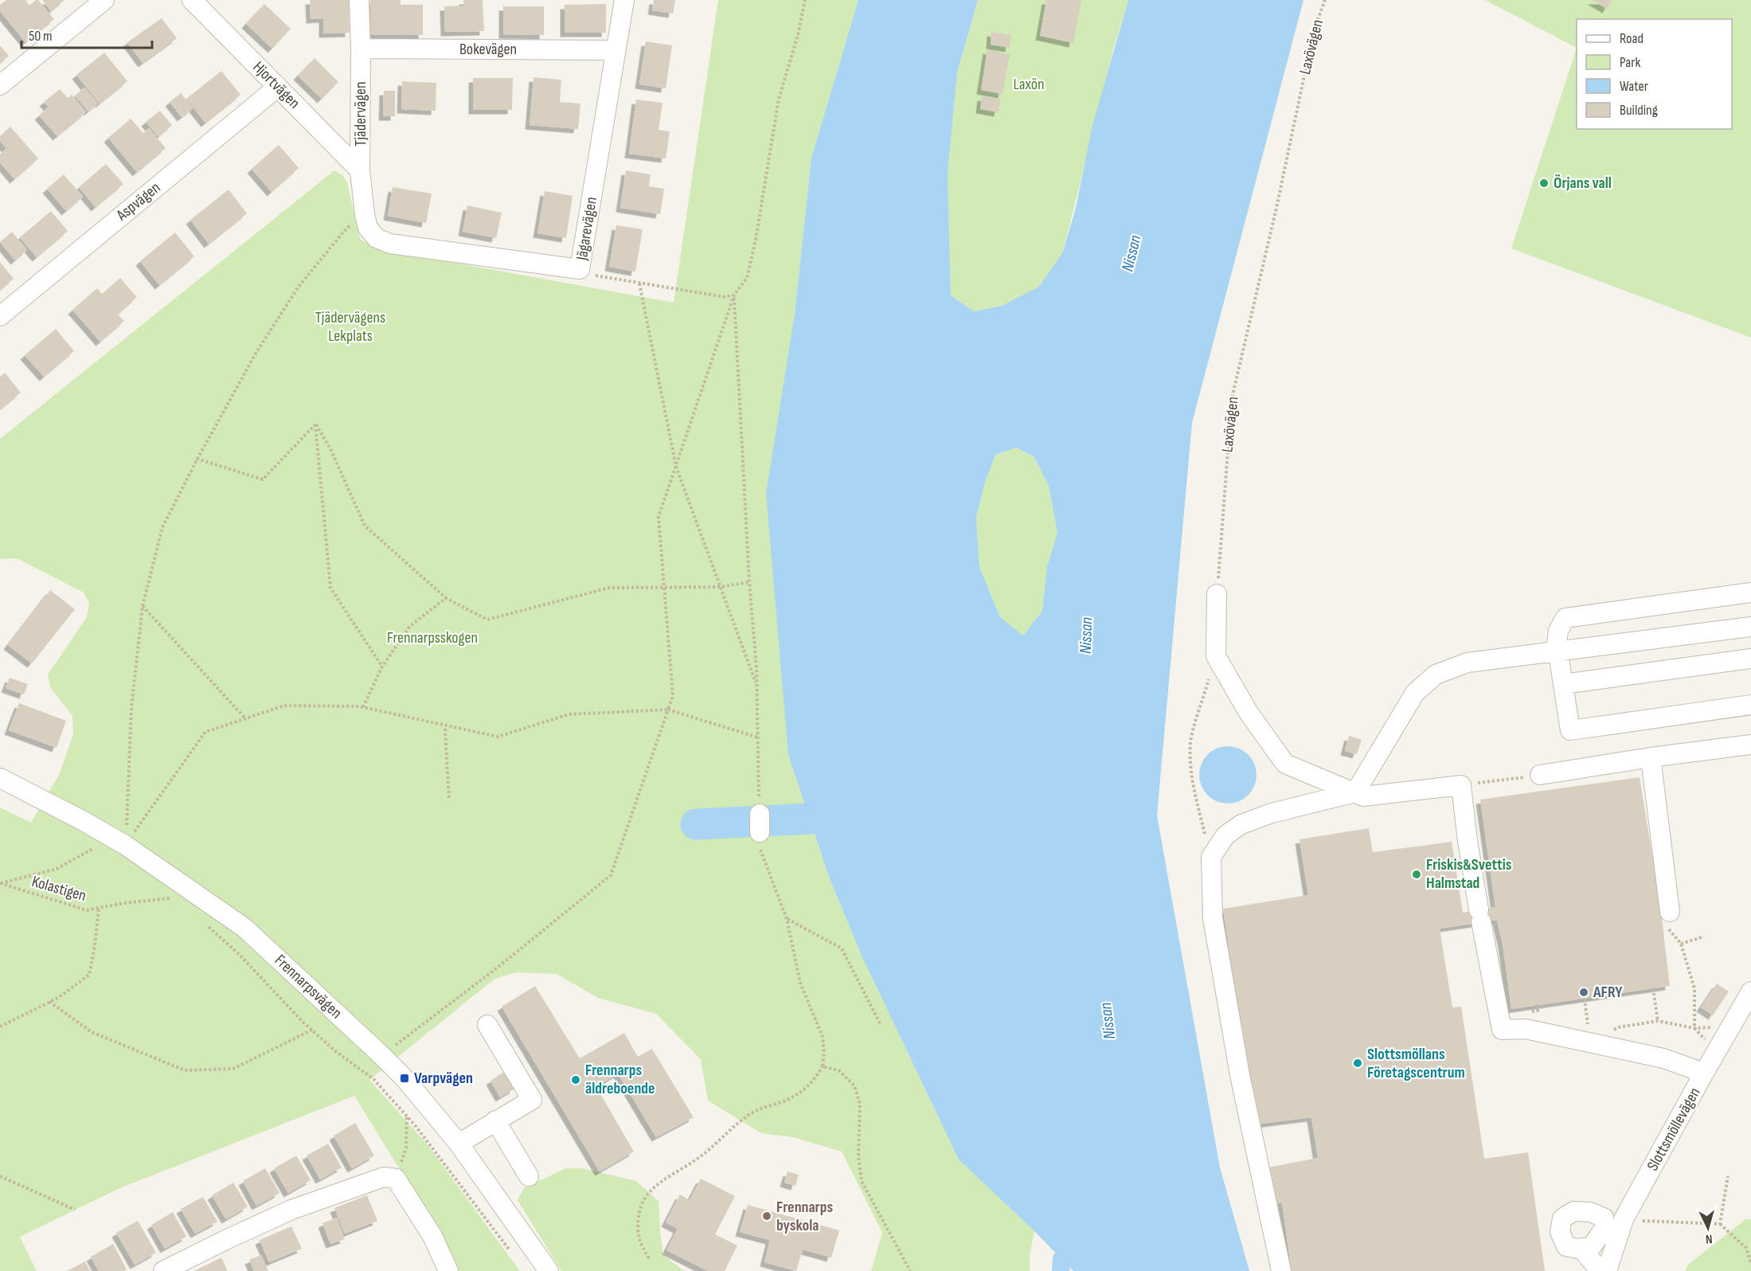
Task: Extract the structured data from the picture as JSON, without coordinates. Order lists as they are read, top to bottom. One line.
{"streets":{"street":["Bokevägen","Hjortvägen","Tjädervägen","Aspvägen","Jägarevägen","Frennarpsvägen","Slottsmöllevägen"],"path":["Laxövägen","Kolastigen"]},"crossings":[["Bokevägen","Tjädervägen"],["Bokevägen","Jägarevägen"],["Hjortvägen","Tjädervägen"],["Hjortvägen","Aspvägen"],["Tjädervägen","Jägarevägen"]],"water":["Nissan"],"parks":["Laxön","Tjädervägens Lekplats","Frennarpsskogen"],"places":{"other":["Örjans vall","Friskis&Svettis Halmstad","AFRY","Slottsmöllans Företagscentrum","Frennarps äldreboende","Frennarps byskola"],"transit":["Varpvägen"]},"legend":["Road","Park","Water","Building"],"scale_bar":"50 m","north":"bottom"}
